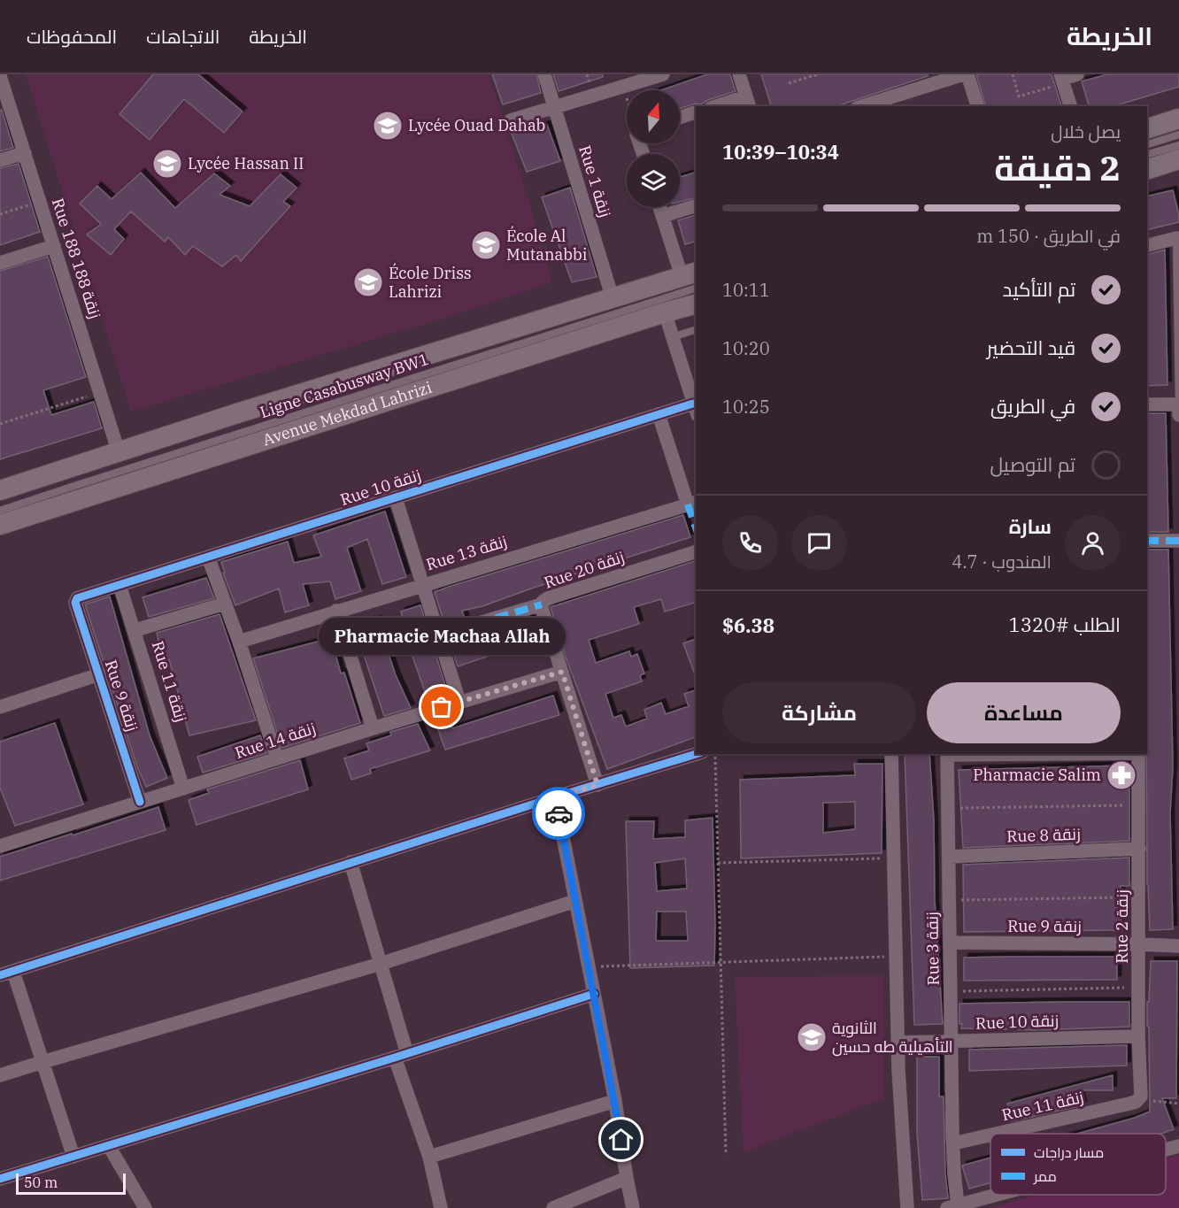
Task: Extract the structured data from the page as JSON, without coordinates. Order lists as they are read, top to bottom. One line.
{"streets":{"main road":["Avenue Mekdad Lahrizi"],"street":["Rue 1 زنقة","Rue 188 زنقة 188","Rue 10 زنقة","Rue 13 زنقة","Rue 20 زنقة","Rue 11 زنقة","Rue 9 زنقة","Rue 14 زنقة","Rue 8 زنقة","Rue 2 زنقة","Rue 3 زنقة"],"lane":["Ligne Casabusway BW1"]},"crossings":[["Rue 1 زنقة","Avenue Mekdad Lahrizi"],["Rue 188 زنقة 188","Avenue Mekdad Lahrizi"],["Ligne Casabusway BW1","Avenue Mekdad Lahrizi"],["Rue 10 زنقة","Rue 11 زنقة"],["Rue 10 زنقة","Rue 9 زنقة"],["Rue 10 زنقة","Rue 2 زنقة"],["Rue 10 زنقة","Rue 3 زنقة"],["Rue 20 زنقة","Rue 14 زنقة"],["Rue 11 زنقة","Rue 14 زنقة"],["Rue 11 زنقة","Rue 2 زنقة"],["Rue 11 زنقة","Rue 3 زنقة"],["Rue 9 زنقة","Rue 14 زنقة"],["Rue 9 زنقة","Rue 2 زنقة"],["Rue 9 زنقة","Rue 3 زنقة"],["Rue 8 زنقة","Rue 2 زنقة"],["Rue 8 زنقة","Rue 3 زنقة"]],"places":{"school or university":["Lycée Ouad Dahab","Lycée Hassan II","École Al Mutanabbi","École Driss Lahrizi","الثانوية التأهيلية طه حسين"],"other":["Pharmacie Machaa Allah"],"pharmacy":["Pharmacie Salim"]},"legend":["مسار دراجات","ممر"],"scale_bar":"50 m","north":"top","page":{"header":"الخريطة","nav":["الخريطة","الاتجاهات","المحفوظات"],"heading":["2 دقيقة","يصل خلال","10:34–10:39"],"panel":["سارة","المندوب · 4.7","الطلب #1320","$6.38"],"bar":"في الطريق · 150 m","list":[["تم التأكيد","10:11"],["قيد التحضير","10:20"],["في الطريق","10:25"],"تم التوصيل"],"bubble":"Pharmacie Machaa Allah","buttons":["مساعدة","مشاركة"],"scale":"50 m"}}
